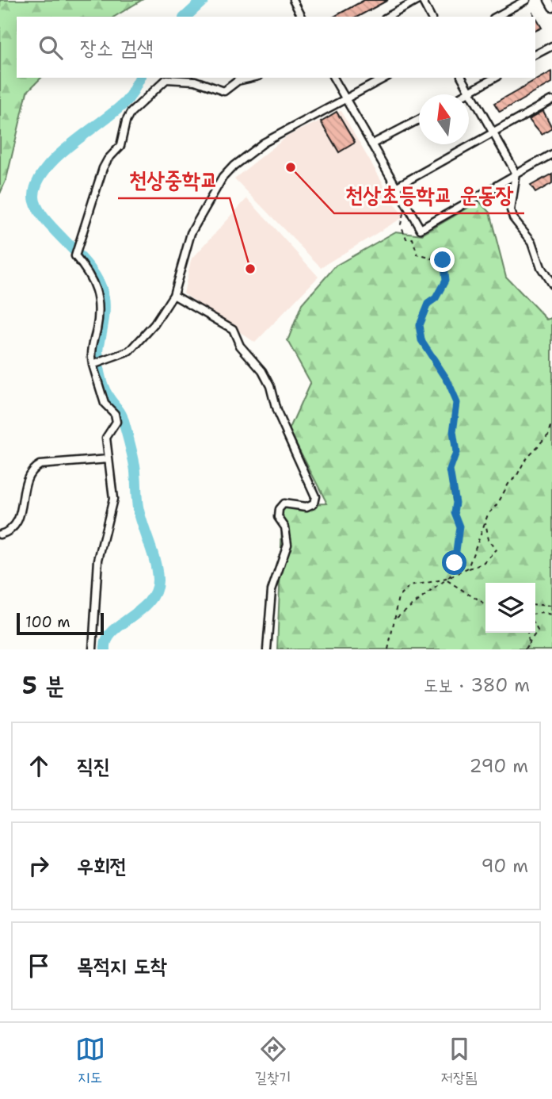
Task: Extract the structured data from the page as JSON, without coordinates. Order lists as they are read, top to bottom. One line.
{"places":["천상초등학교 운동장","천상중학교"],"scale_bar":"100 m","north":"top","page":{"search":"장소 검색","scale":"100 m","heading":["5 분","도보 · 380 m"],"list":[["직진","290 m"],["우회전","90 m"],"목적지 도착"],"nav":["지도","길찾기","저장됨"]}}
